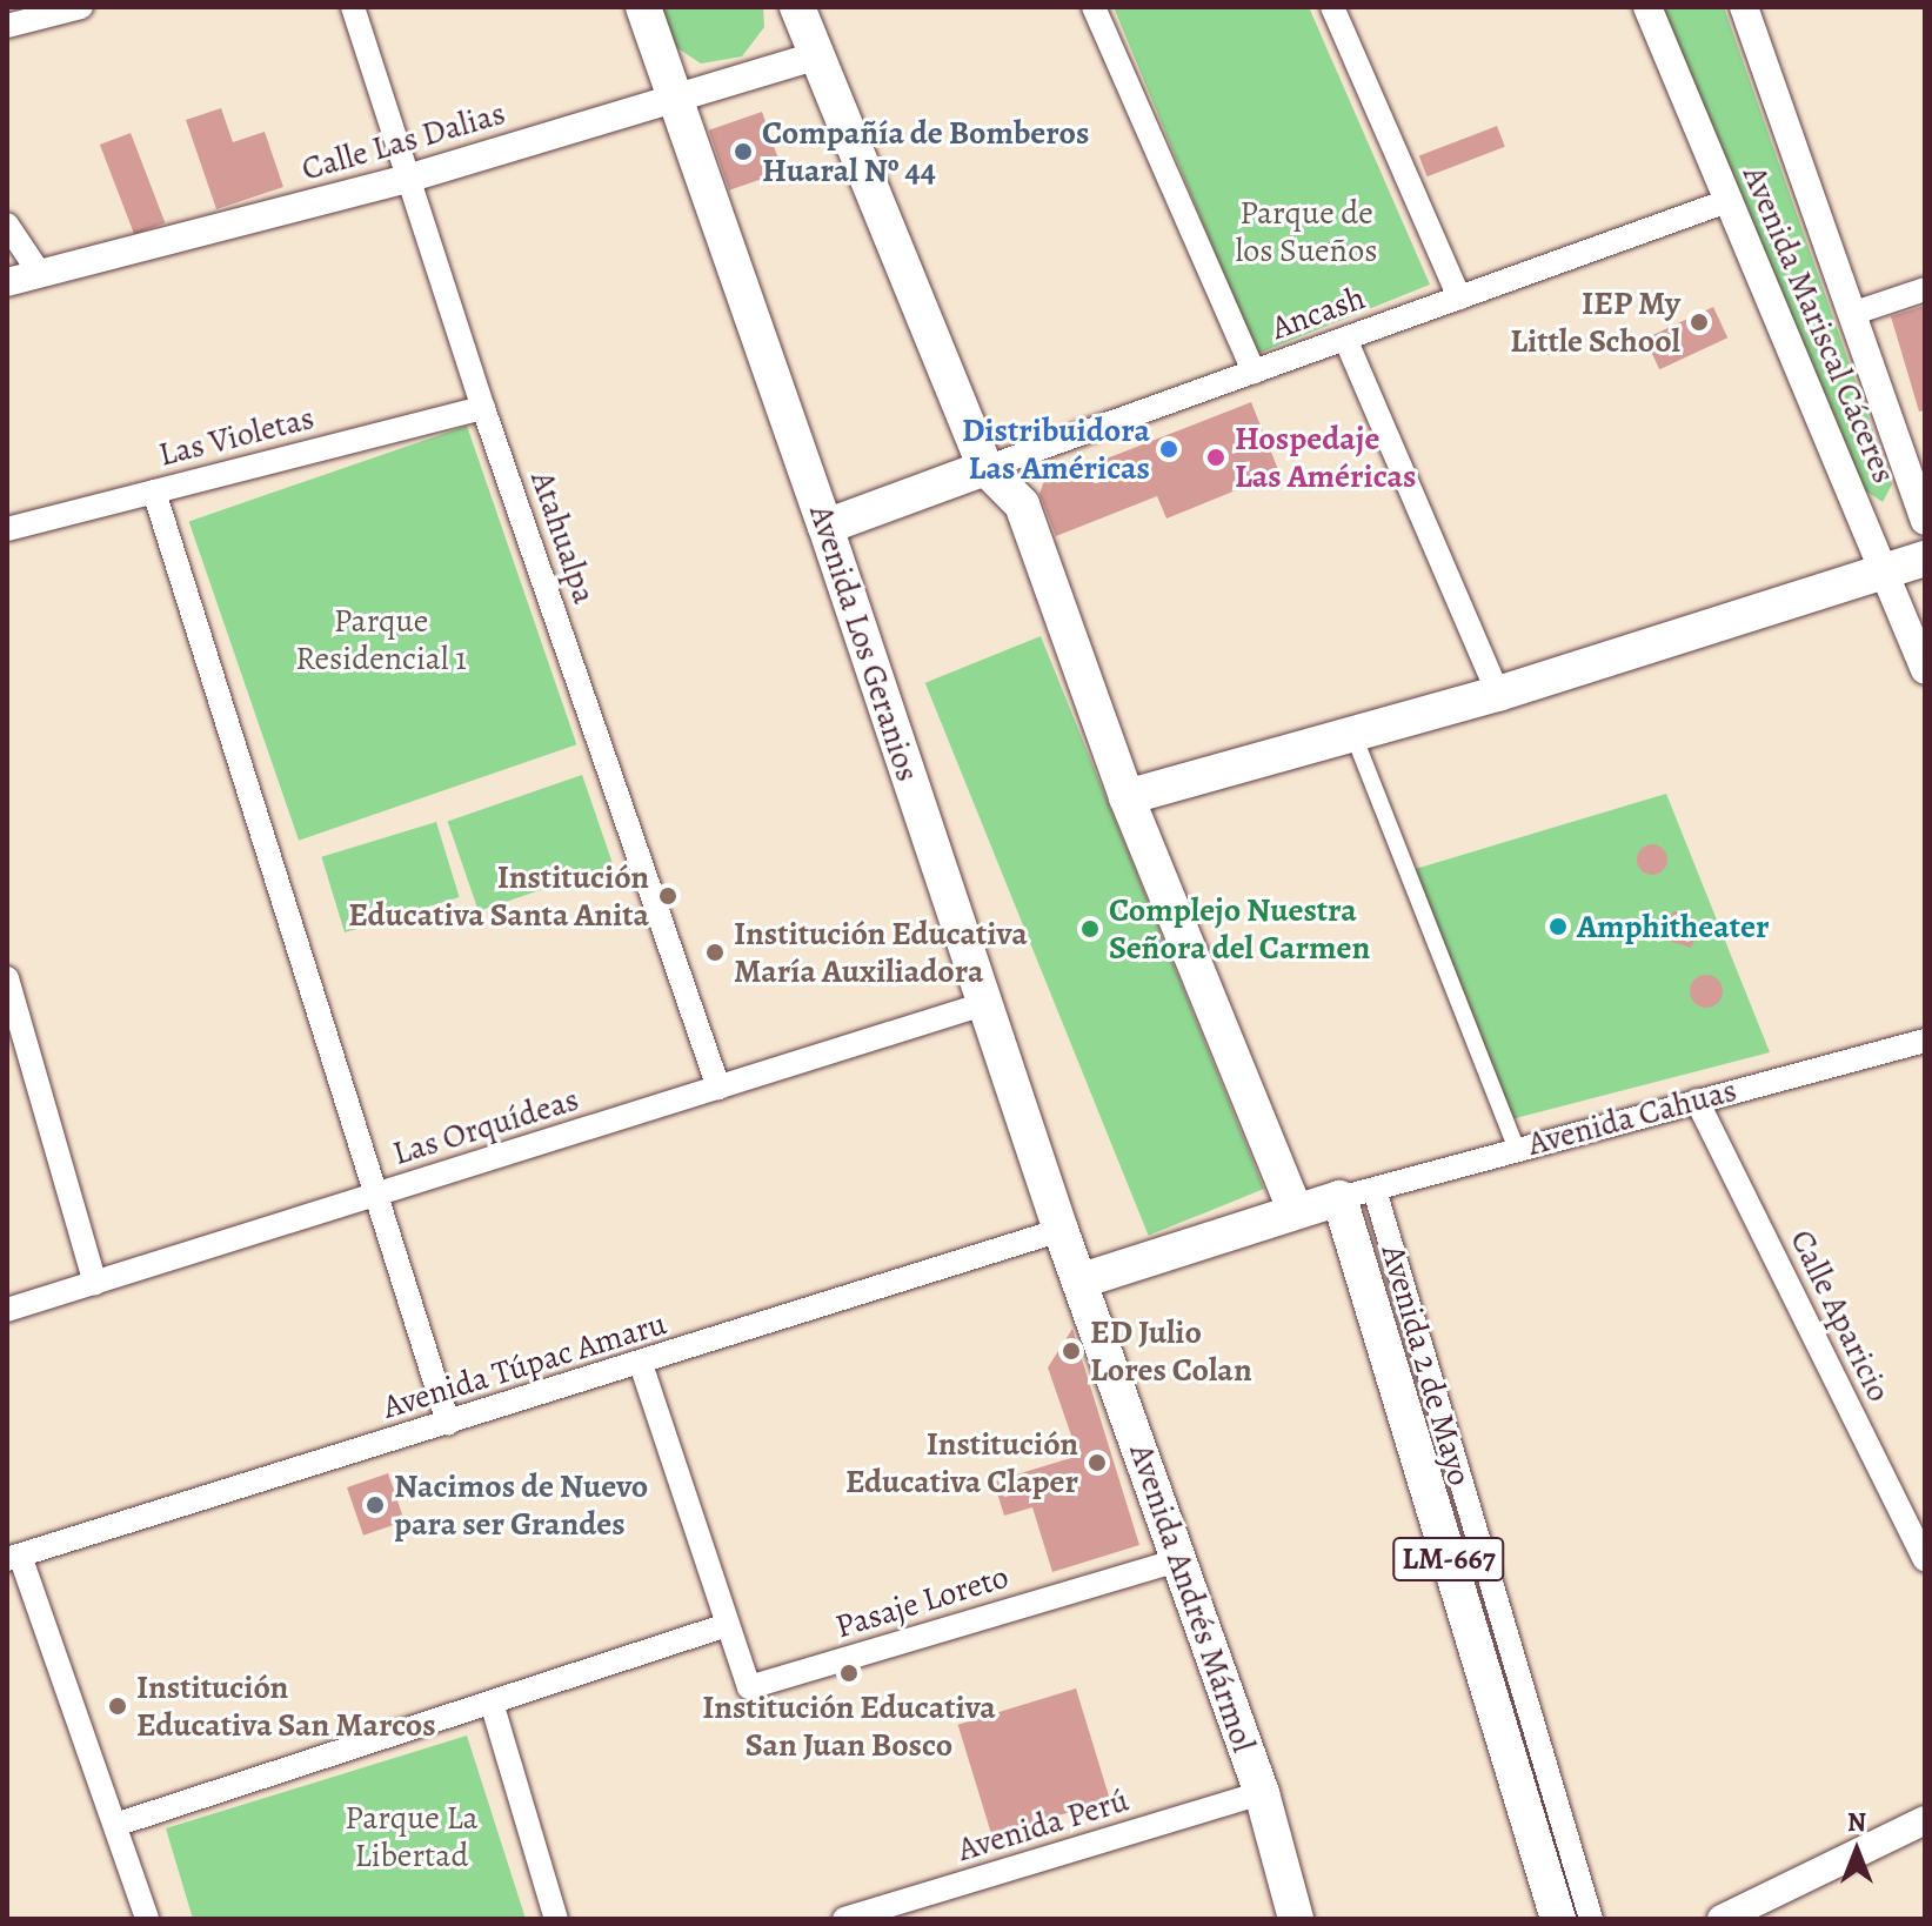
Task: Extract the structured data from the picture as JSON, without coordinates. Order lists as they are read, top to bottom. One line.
{"streets":{"main road":["Avenida Los Geranios","Avenida 2 de Mayo","LM-667","Avenida Andrés Mármol"],"street":["Calle Las Dalias","Ancash","Avenida Mariscal Cáceres","Las Violetas","Atahualpa","Avenida Cahuas","Las Orquídeas","Calle Aparicio","Avenida Túpac Amaru","Pasaje Loreto","Avenida Perú"]},"crossings":[["Calle Las Dalias","Atahualpa"],["Calle Las Dalias","Avenida Los Geranios"],["Ancash","Avenida Mariscal Cáceres"],["Las Violetas","Atahualpa"],["Atahualpa","Las Orquídeas"],["Avenida Los Geranios","Las Orquídeas"],["Avenida Los Geranios","Avenida Túpac Amaru"],["Avenida Los Geranios","Avenida Andrés Mármol"],["Avenida Cahuas","Calle Aparicio"],["Avenida Cahuas","Avenida 2 de Mayo"],["Avenida Andrés Mármol","Pasaje Loreto"],["Avenida Andrés Mármol","Avenida Perú"]],"parks":["Parque de los Sueños","Parque Residencial 1","Parque La Libertad"],"places":["Compañía de Bomberos Huaral Nº 44","IEP My Little School","Distribuidora Las Américas","Hospedaje Las Américas","Institución Educativa Santa Anita","Amphitheater","Complejo Nuestra Señora del Carmen","Institución Educativa María Auxiliadora","ED Julio Lores Colan","Institución Educativa Claper","Nacimos de Nuevo para ser Grandes","Institución Educativa San Juan Bosco","Institución Educativa San Marcos"],"north":"top"}
